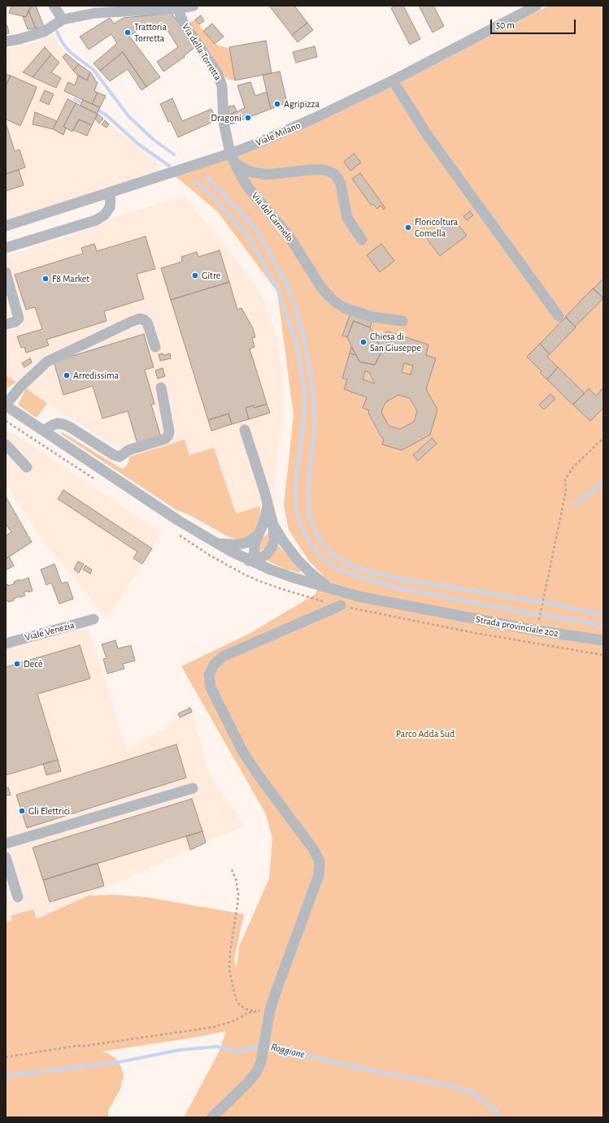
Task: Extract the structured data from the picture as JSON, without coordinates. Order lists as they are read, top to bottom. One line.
{"streets":{"street":["Via della Torretta","Viale Milano","Via del Carmelo","Strada provinciale 202","Viale Venezia"]},"crossings":[["Via della Torretta","Viale Milano"],["Via della Torretta","Via del Carmelo"],["Viale Milano","Via del Carmelo"]],"water":["Roggione"],"parks":["Parco Adda Sud"],"places":["Trattoria Torretta","Agripizza","Dragoni","Floricoltura Comella","Gitre","F8 Market","Chiesa di San Giuseppe","Arredissima","Decè","Gli Elettrici"],"scale_bar":"50 m"}
